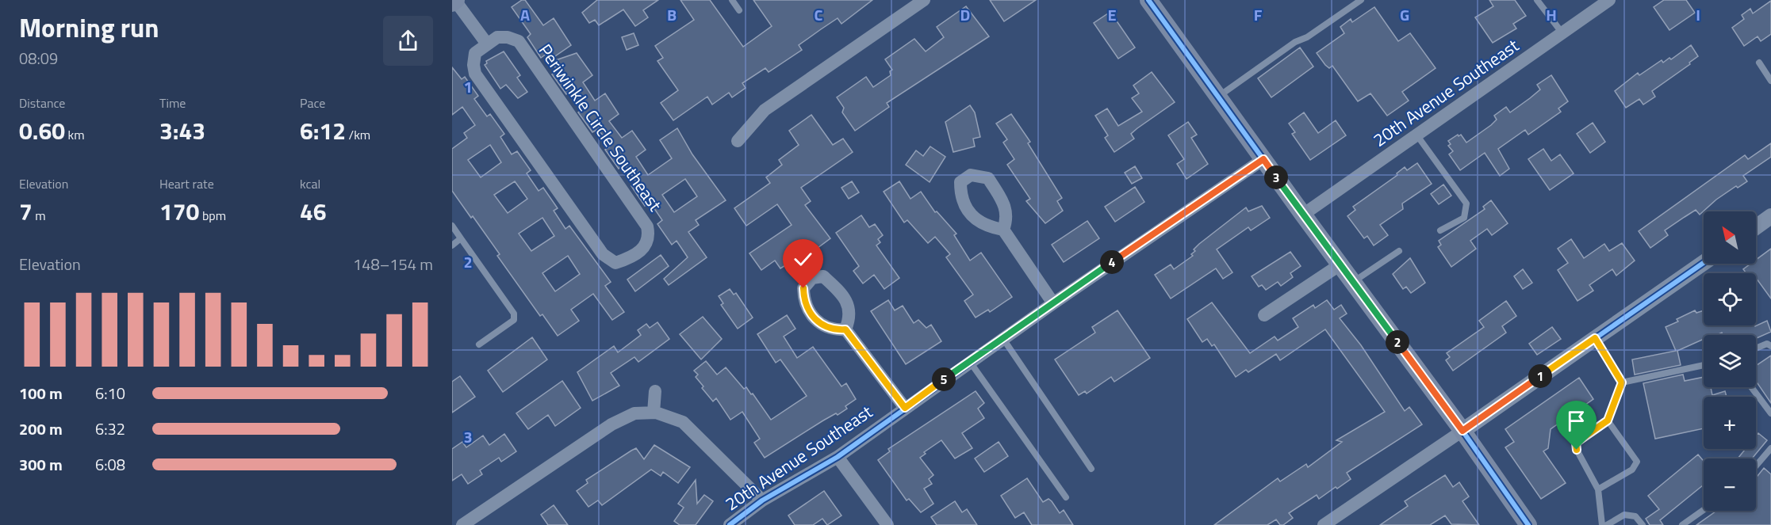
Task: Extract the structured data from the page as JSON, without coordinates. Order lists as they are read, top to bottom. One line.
{"streets":{"street":["20th Avenue Southeast","Periwinkle Circle Southeast"]},"north":"top left","page":{"heading":["Morning run","08:09"],"stats":[["Distance","0.60 km"],["Time","3:43"],["Pace","6:12 /km"],["Elevation","7 m"],["Heart rate","170 bpm"],["kcal","46"]],"pins":["3","4","2","1","5"],"map_buttons":["+","−"],"chart":["Elevation","148–154 m"],"list":[{"name":"100 m","note":"6:10"},{"name":"200 m","note":"6:32"},{"name":"300 m","note":"6:08"}]},"grid":{"columns":["A","B","C","D","E","F","G","H","I"],"rows":["1","2","3"]}}
